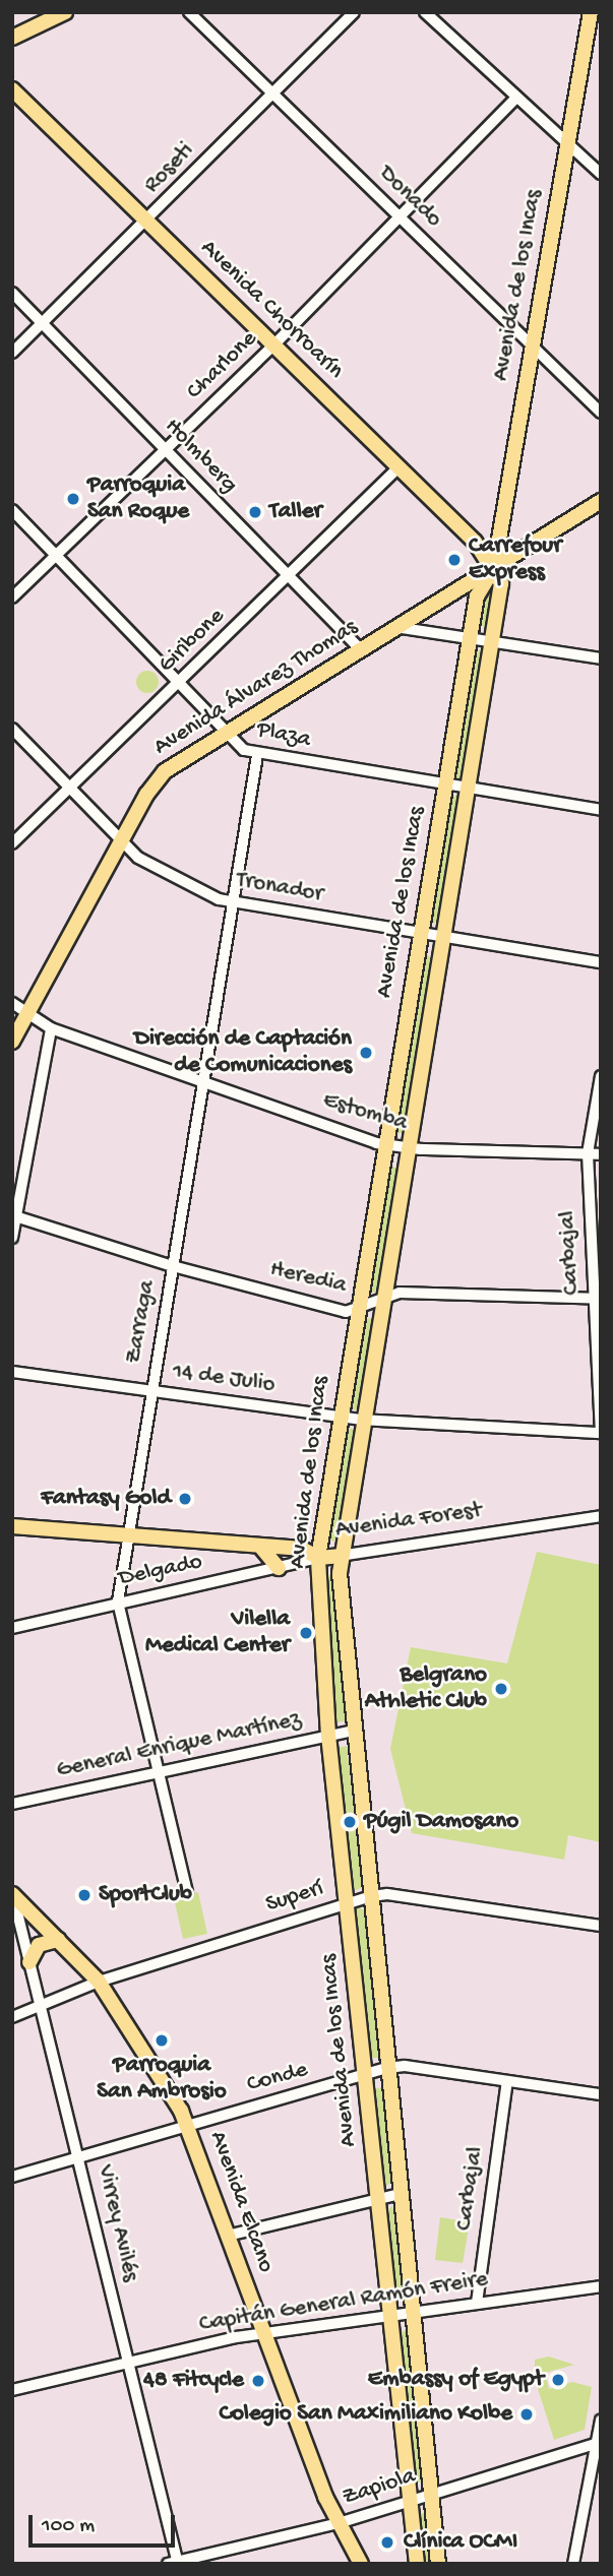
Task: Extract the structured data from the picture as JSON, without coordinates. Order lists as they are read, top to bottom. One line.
{"streets":{"main road":["Avenida de los Incas","Avenida Chorroarín","Avenida Álvarez Thomas","Avenida Forest","Avenida Elcano"],"street":["Roseti","Donado","Charlone","Holmberg","Giribone","Plaza","Tronador","Estomba","Carbajal","Heredia","Zarraga","14 de Julio","Delgado","General Enrique Martínez","Superí","Conde","Virrey Avilés","Capitán General Ramón Freire","Zapiola"]},"crossings":[["Roseti","Donado"],["Roseti","Avenida Chorroarín"],["Roseti","Holmberg"],["Donado","Avenida de los Incas"],["Donado","Charlone"],["Avenida de los Incas","Avenida Chorroarín"],["Avenida de los Incas","Avenida Álvarez Thomas"],["Avenida de los Incas","Plaza"],["Avenida de los Incas","Tronador"],["Avenida de los Incas","Estomba"],["Avenida de los Incas","Heredia"],["Avenida de los Incas","14 de Julio"],["Avenida de los Incas","Avenida Forest"],["Avenida de los Incas","Delgado"],["Avenida de los Incas","General Enrique Martínez"],["Avenida de los Incas","Superí"],["Avenida de los Incas","Conde"],["Avenida de los Incas","Capitán General Ramón Freire"],["Avenida de los Incas","Zapiola"],["Avenida Chorroarín","Charlone"],["Avenida Chorroarín","Giribone"],["Avenida Chorroarín","Avenida Álvarez Thomas"],["Charlone","Holmberg"],["Charlone","Plaza"],["Holmberg","Giribone"],["Holmberg","Avenida Álvarez Thomas"],["Giribone","Plaza"],["Giribone","Tronador"],["Avenida Álvarez Thomas","Plaza"],["Avenida Álvarez Thomas","Tronador"],["Avenida Álvarez Thomas","Estomba"],["Plaza","Zarraga"],["Tronador","Zarraga"],["Estomba","Carbajal"],["Estomba","Zarraga"],["Carbajal","Heredia"],["Carbajal","14 de Julio"],["Carbajal","Conde"],["Carbajal","Capitán General Ramón Freire"],["Heredia","Zarraga"],["Zarraga","14 de Julio"],["Zarraga","Avenida Forest"],["Zarraga","Delgado"],["Zarraga","General Enrique Martínez"],["Avenida Forest","Delgado"],["Superí","Avenida Elcano"],["Superí","Virrey Avilés"],["Conde","Avenida Elcano"],["Conde","Virrey Avilés"],["Avenida Elcano","Virrey Avilés"],["Avenida Elcano","Capitán General Ramón Freire"],["Avenida Elcano","Zapiola"],["Virrey Avilés","Capitán General Ramón Freire"],["Virrey Avilés","Zapiola"]],"places":["Parroquia San Roque","Taller","Carrefour Express","Dirección de Captación de Comunicaciones","Fantasy Gold","Vilella Medical Center","Belgrano Athletic Club","Púgil Damosano","SportClub","Parroquia San Ambrosio","Embassy of Egypt","48 Fitcycle","Colegio San Maximiliano Kolbe","Clínica OCMI"],"scale_bar":"100 m"}
